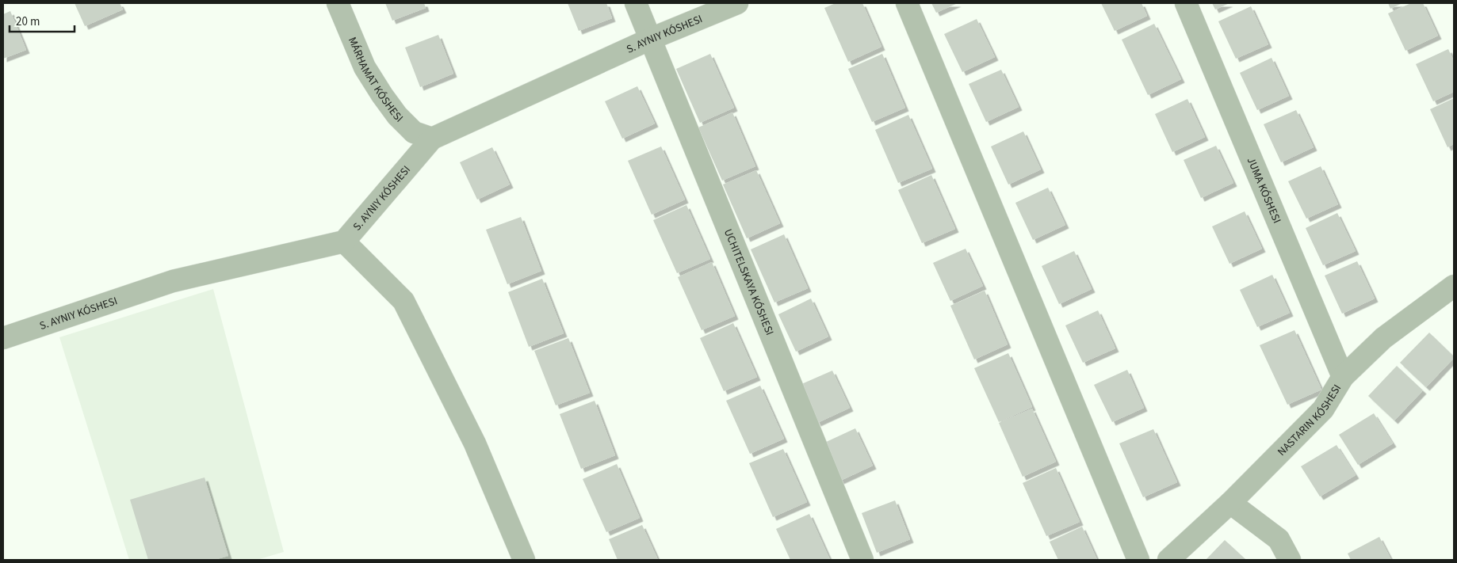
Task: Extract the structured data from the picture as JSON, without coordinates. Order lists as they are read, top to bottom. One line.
{"streets":{"street":["S. AYNIY KÓSHESI","MÁRHAMAT KÓSHESI","JUMA KÓSHESI","UCHITELSKAYA KÓSHESI","NASTARIN KÓSHESI"]},"crossings":[["S. AYNIY KÓSHESI","MÁRHAMAT KÓSHESI"],["S. AYNIY KÓSHESI","UCHITELSKAYA KÓSHESI"],["JUMA KÓSHESI","NASTARIN KÓSHESI"]],"scale_bar":"20 m"}
